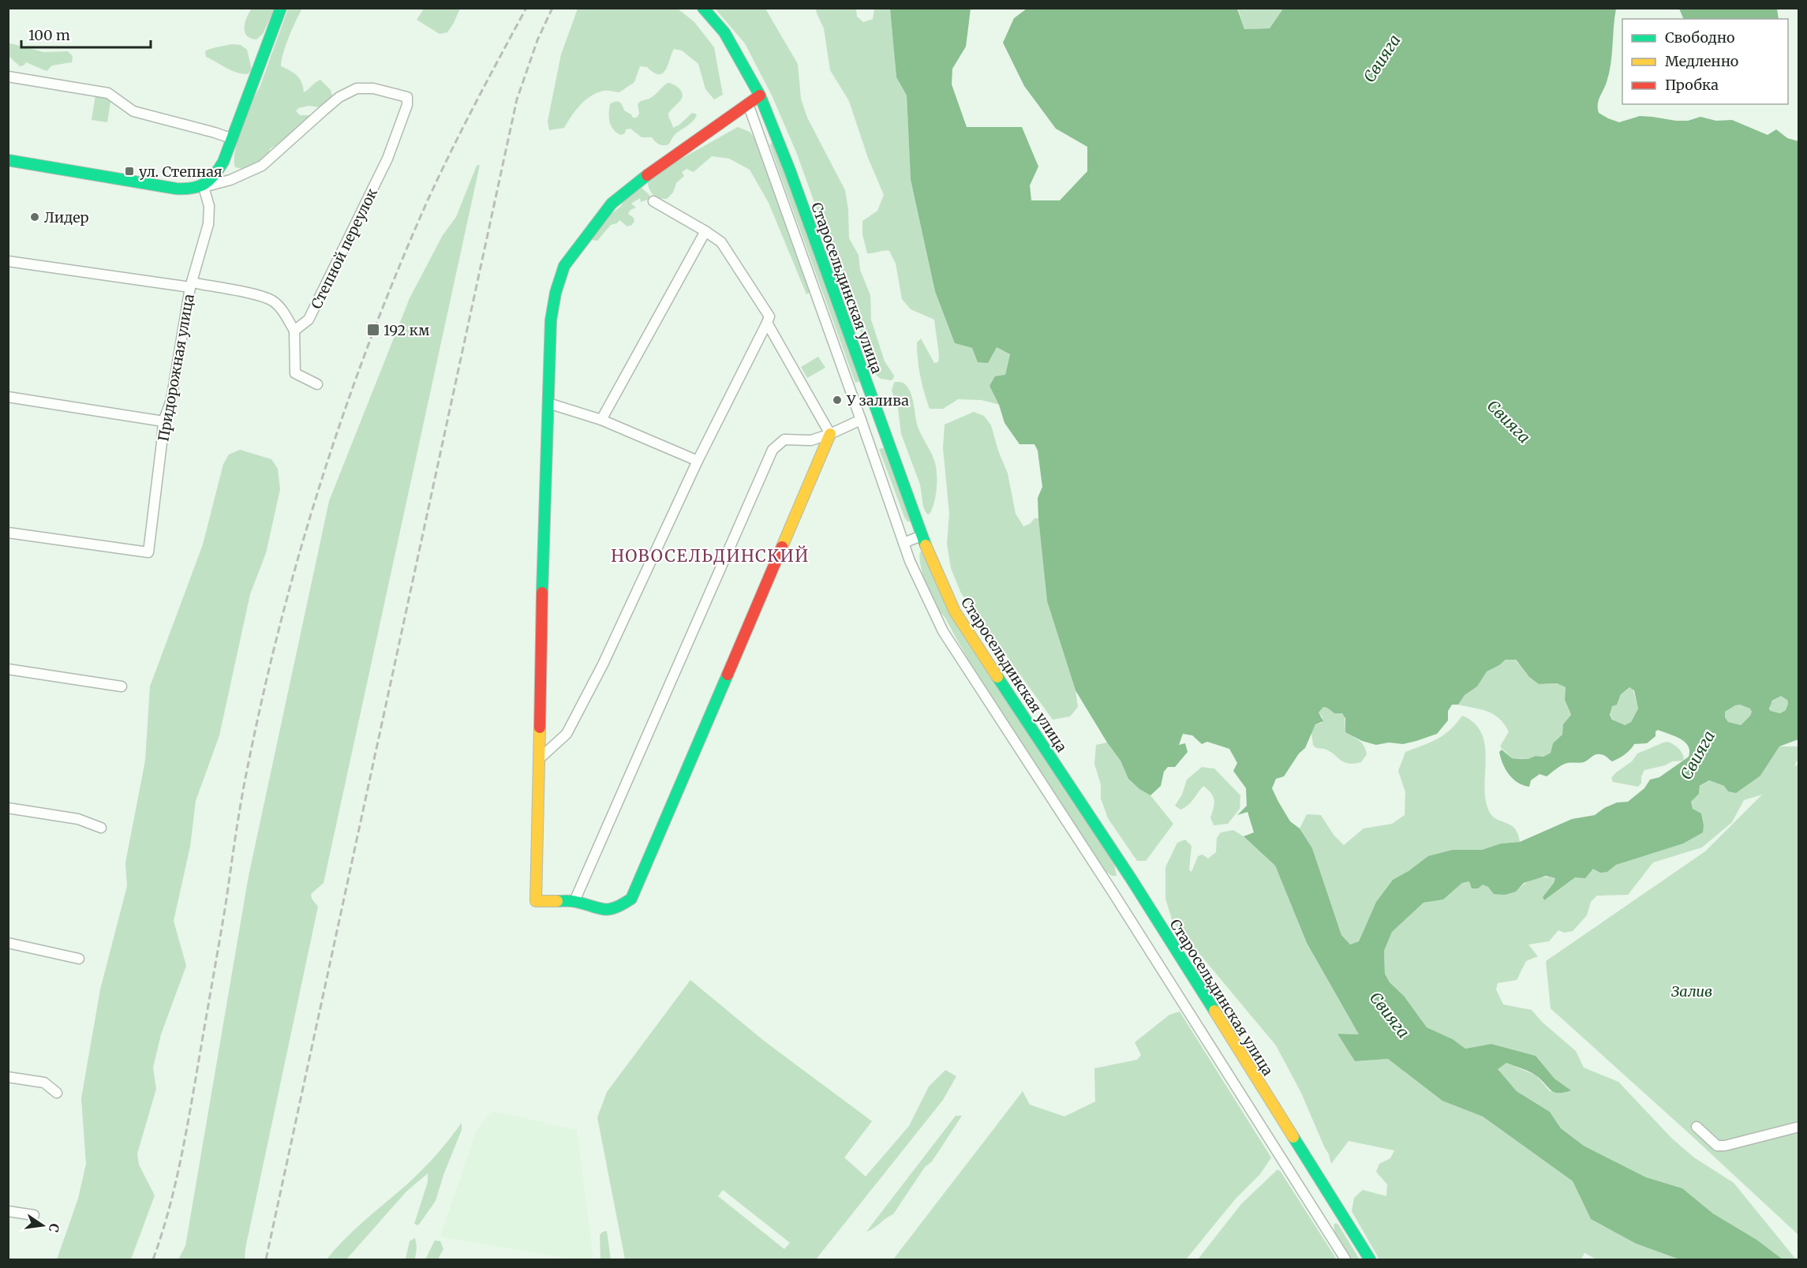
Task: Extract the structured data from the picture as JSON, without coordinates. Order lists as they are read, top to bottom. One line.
{"streets":{"street":["Степной переулок","Старосельдинская улица","Придорожная улица"]},"crossings":[["Степной переулок","Придорожная улица"]],"districts":["НОВОСЕЛЬДИНСКИЙ"],"water":["Свияга"],"parks":["Залив"],"places":{"transit":["ул. Степная","192 км"],"other":["Лидер","У залива"]},"legend":["Свободно","Медленно","Пробка"],"scale_bar":"100 m","north":"right"}
